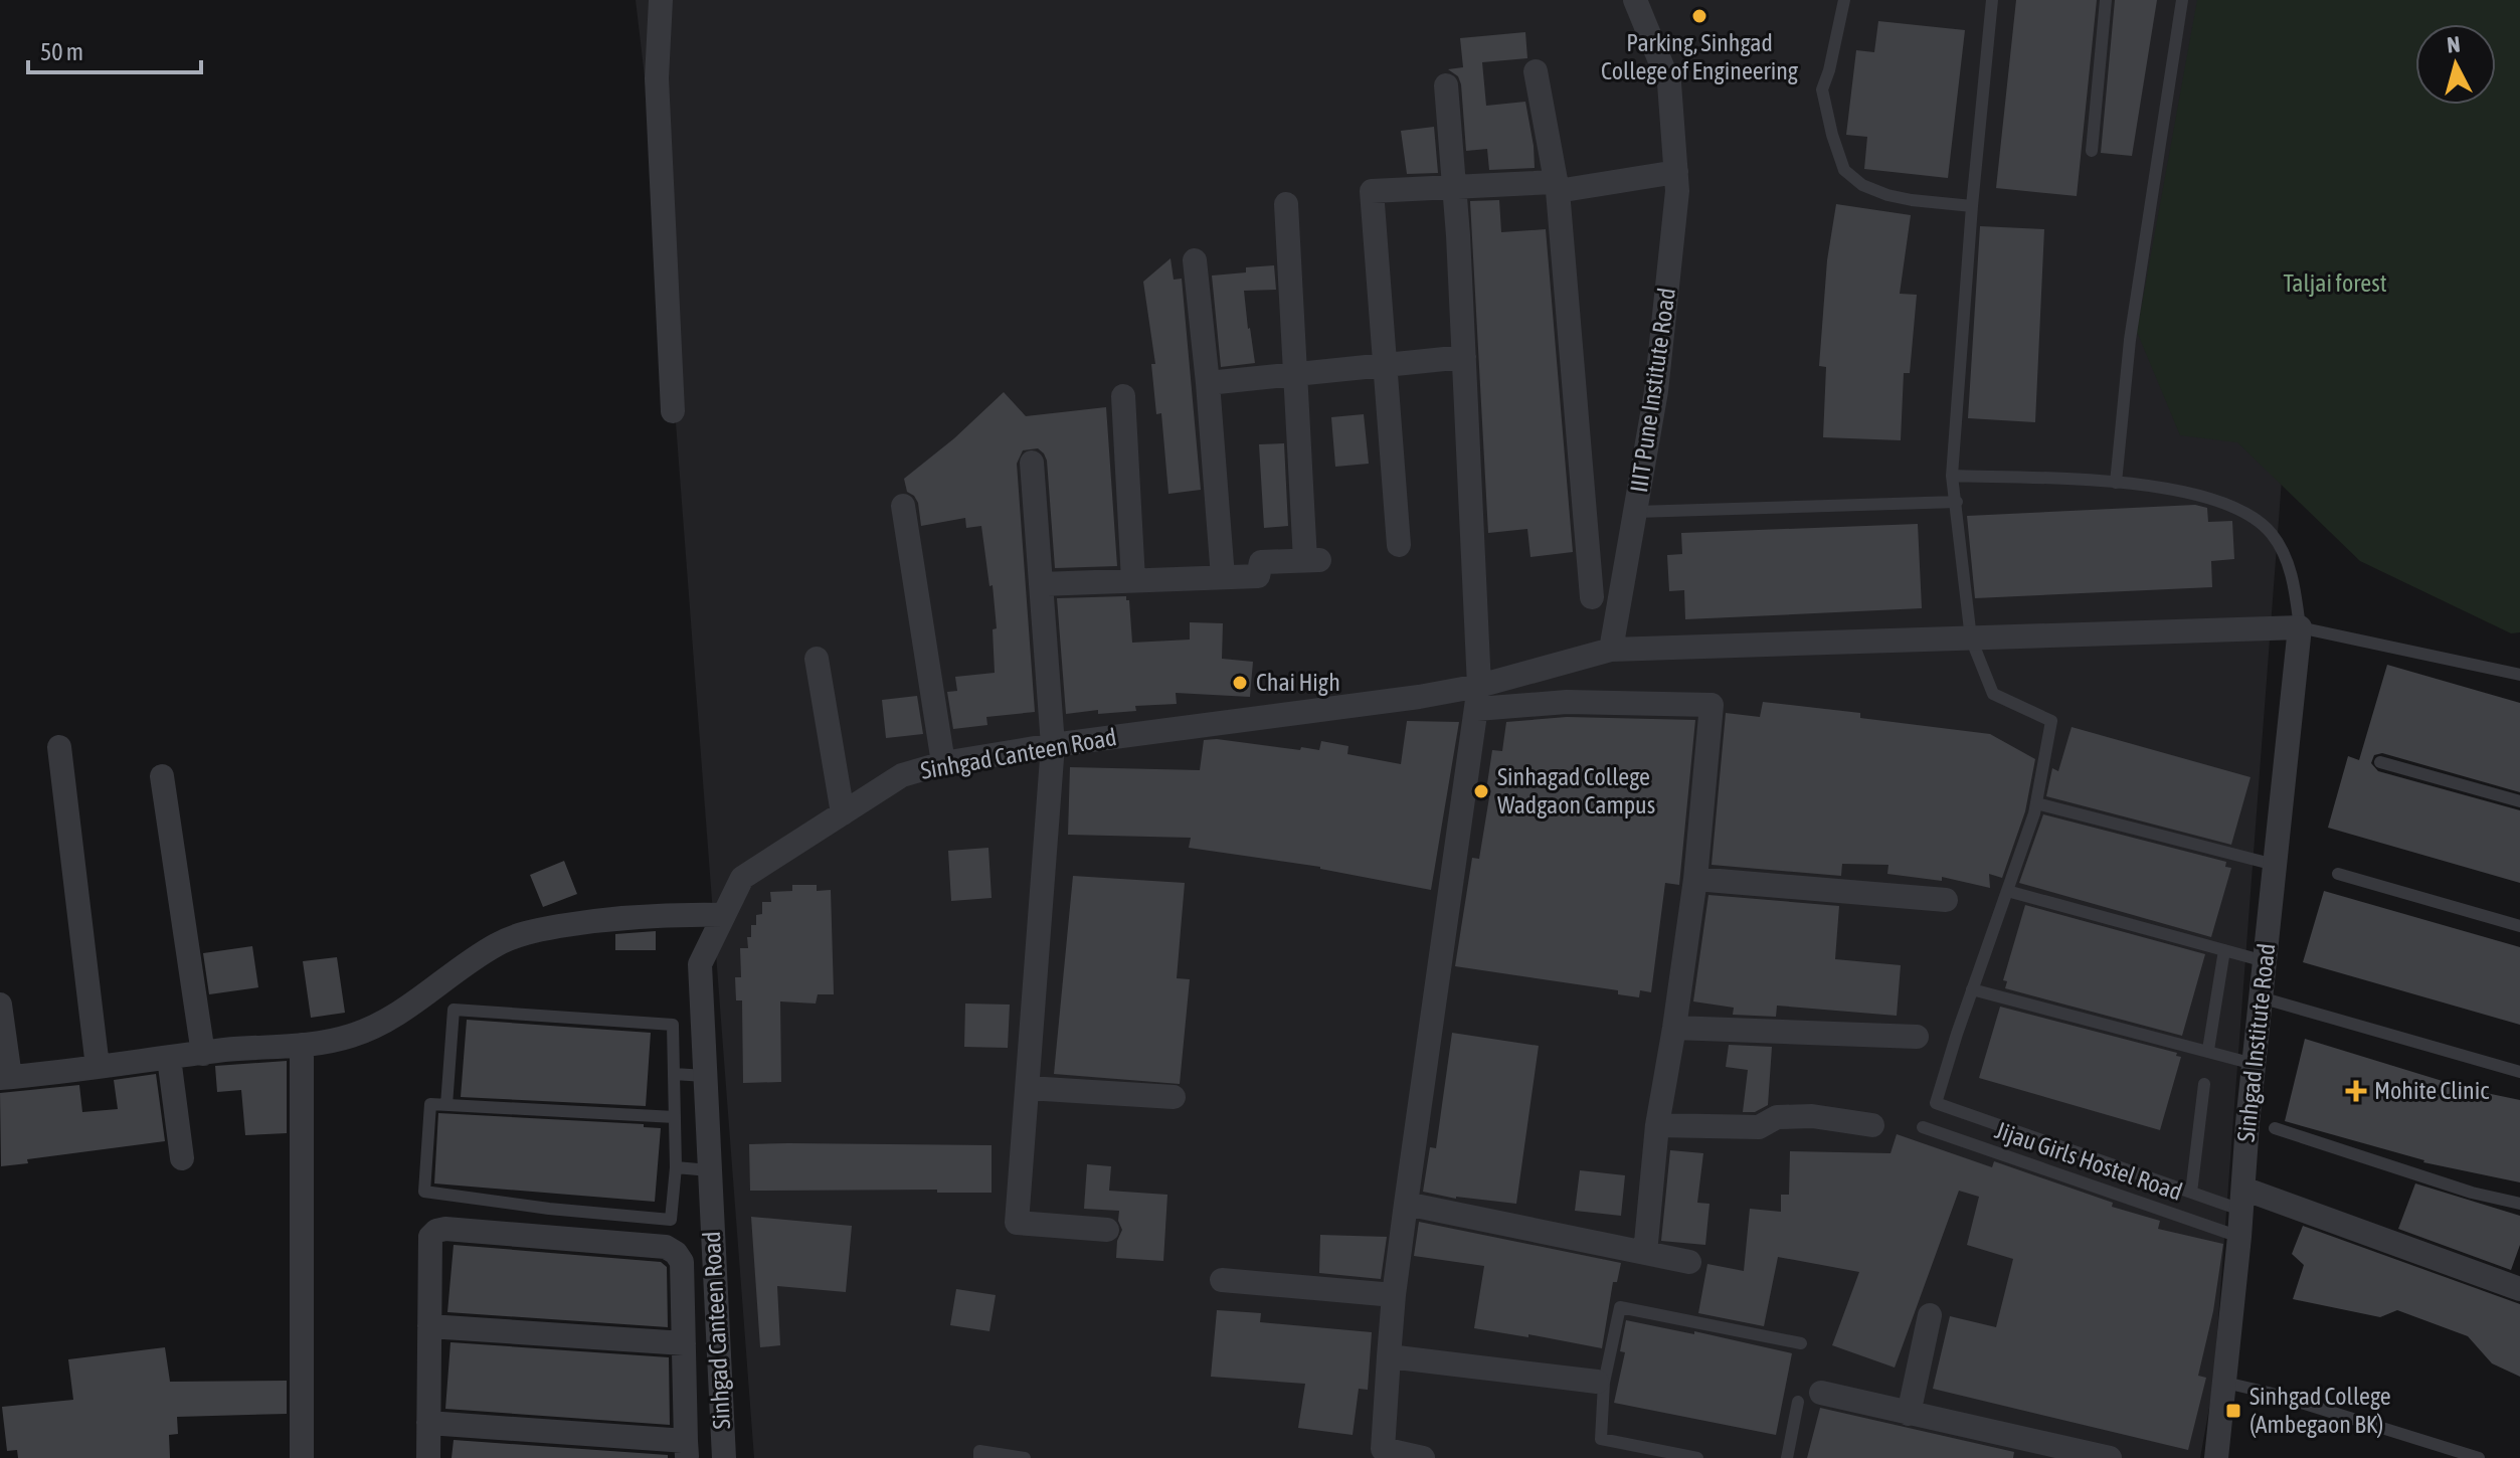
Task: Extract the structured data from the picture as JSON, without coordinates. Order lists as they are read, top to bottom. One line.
{"streets":{"street":["IIIT Pune Institute Road","Sinhgad Canteen Road","Sinhgad Institute Road"],"lane":["Jijau Girls Hostel Road"]},"crossings":[["Sinhgad Institute Road","Jijau Girls Hostel Road"]],"parks":["Taljai forest"],"places":{"other":["Parking, Sinhgad College of Engineering","Chai High","Sinhagad College Wadgaon Campus"],"health":["Mohite Clinic"],"transit":["Sinhgad College (Ambegaon BK)"]},"scale_bar":"50 m","north":"top"}
